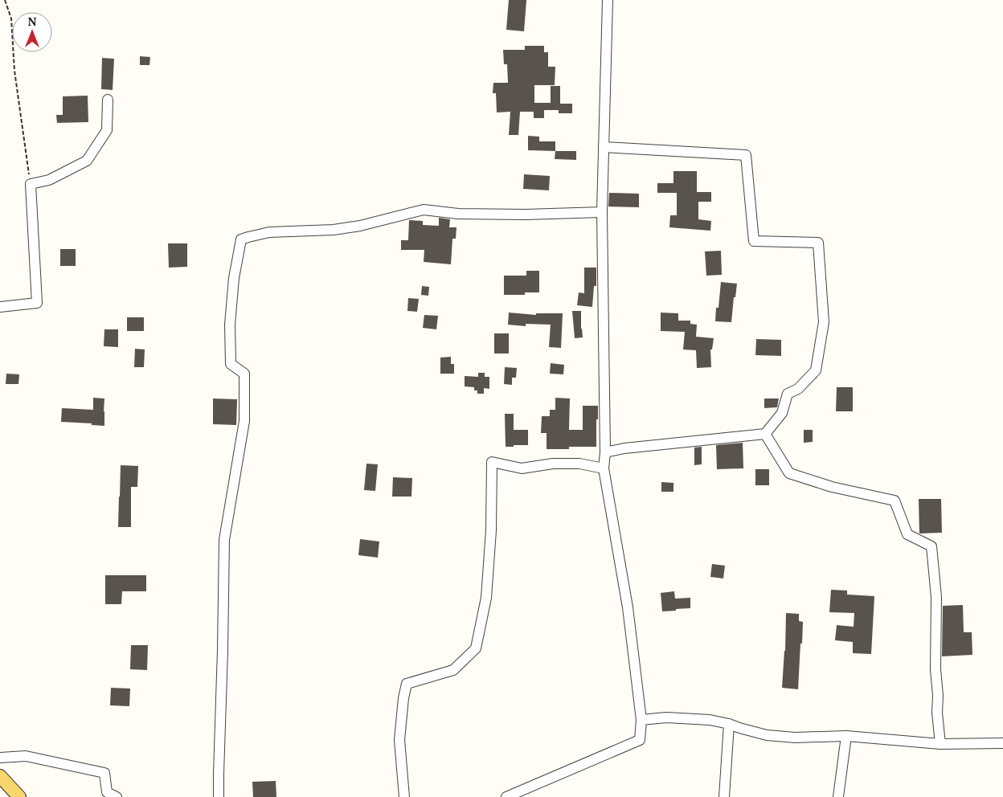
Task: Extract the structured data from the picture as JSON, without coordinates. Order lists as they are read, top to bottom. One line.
{"north":"top"}
